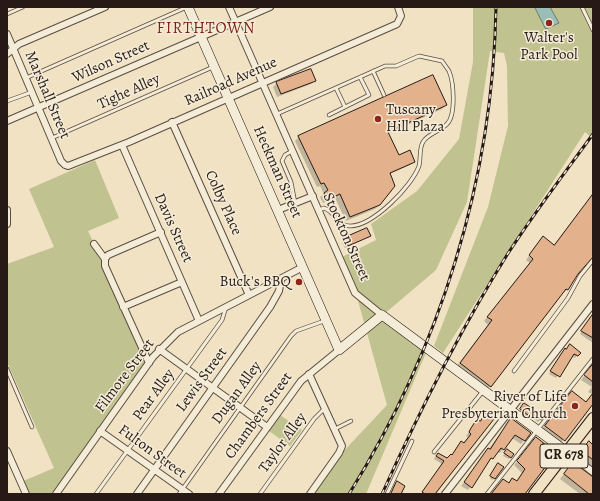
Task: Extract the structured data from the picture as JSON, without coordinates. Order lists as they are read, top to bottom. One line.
{"streets":{"main road":["CR 678"],"street":["Wilson Street","Railroad Avenue","Marshall Street","Heckman Street","Colby Place","Davis Street","Stockton Street","Filmore Street","Lewis Street","Chambers Street","Fulton Street"],"lane":["Tighe Alley","Dugan Alley","Pear Alley","Taylor Alley"]},"crossings":[["Wilson Street","Marshall Street"],["Wilson Street","Heckman Street"],["Wilson Street","Stockton Street"],["Railroad Avenue","Marshall Street"],["Railroad Avenue","Heckman Street"],["Railroad Avenue","Colby Place"],["Railroad Avenue","Davis Street"],["Railroad Avenue","Stockton Street"],["Tighe Alley","Marshall Street"],["Tighe Alley","Heckman Street"],["Heckman Street","Filmore Street"],["Heckman Street","Dugan Alley"],["Heckman Street","Chambers Street"],["Colby Place","Filmore Street"],["Davis Street","Filmore Street"],["Stockton Street","Chambers Street"],["Stockton Street","CR 678"],["Filmore Street","Lewis Street"],["Filmore Street","Pear Alley"],["Filmore Street","Fulton Street"],["Lewis Street","Fulton Street"],["Dugan Alley","Fulton Street"],["Pear Alley","Fulton Street"]],"districts":["FIRTHTOWN"],"places":["Walter's Park Pool","Tuscany Hill Plaza","Buck's BBQ","River of Life Presbyterian Church"]}
